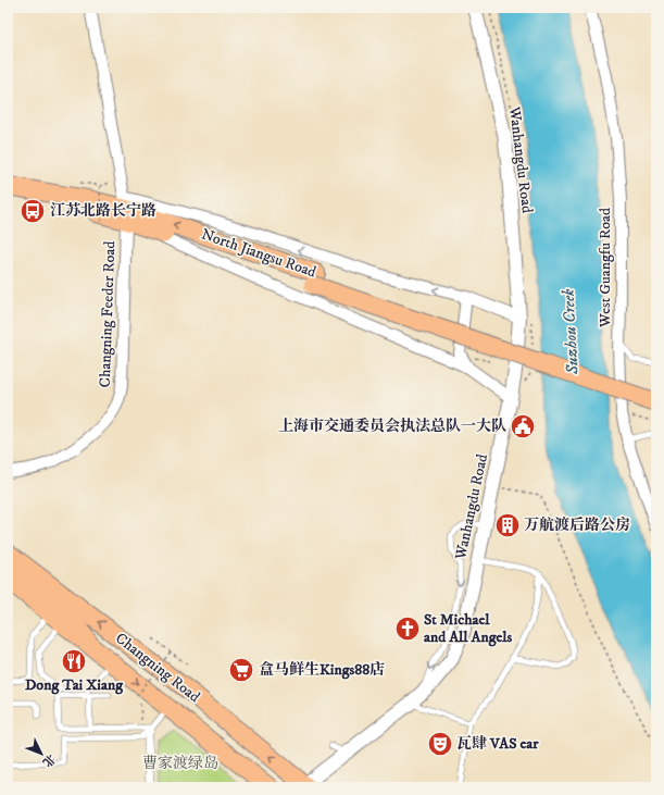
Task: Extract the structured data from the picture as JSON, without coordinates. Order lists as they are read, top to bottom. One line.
{"streets":{"main road":["North Jiangsu Road","Changning Road"],"street":["Wanhangdu Road","West Guangfu Road","Changning Feeder Road"]},"crossings":[["Wanhangdu Road","Changning Road"],["North Jiangsu Road","Changning Feeder Road"]],"water":["Suzhou Creek"],"parks":["曹家渡绿岛"],"places":{"bus stop":["江苏北路长宁路"],"public building":["上海市交通委员会执法总队一大队"],"building":["万航渡后路公房"],"church":["St Michael and All Angels"],"restaurant":["Dong Tai Xiang"],"supermarket":["盒马鲜生Kings88店"],"theatre":["瓦肆 VAS ear"]},"north":"bottom right"}
